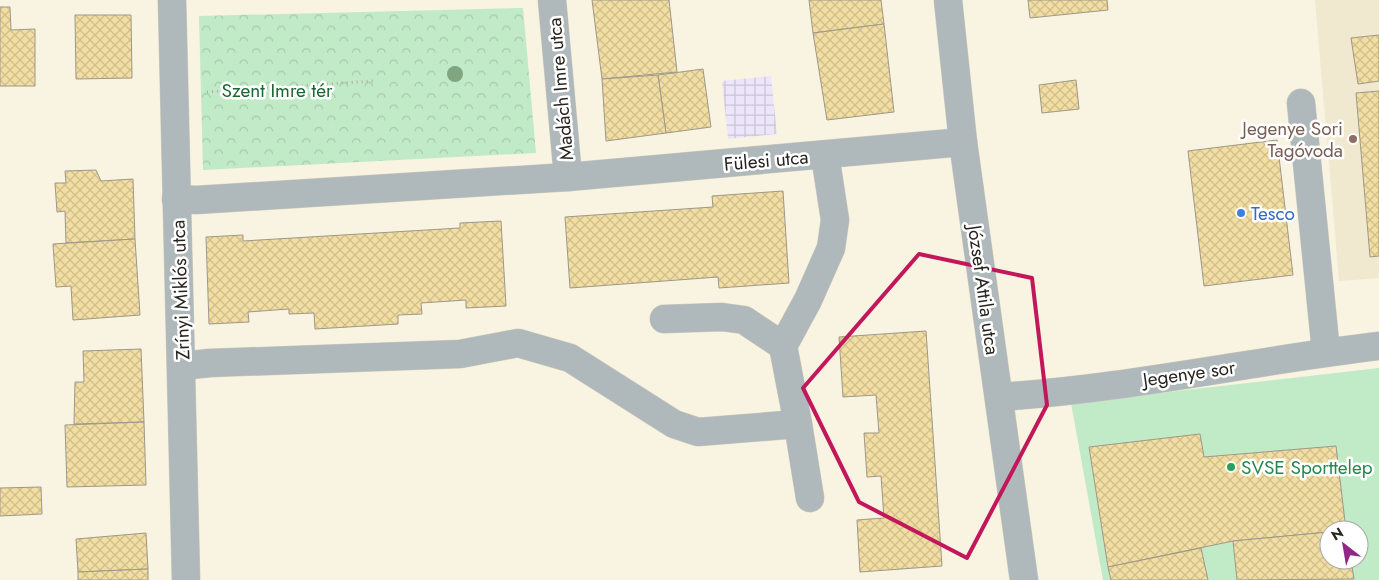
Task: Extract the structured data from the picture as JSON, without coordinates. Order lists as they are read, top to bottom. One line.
{"streets":{"street":["Madách Imre utca","Fülesi utca","Zrínyi Miklós utca","József Attila utca","Jegenye sor"]},"crossings":[["Madách Imre utca","Fülesi utca"],["Fülesi utca","József Attila utca"],["József Attila utca","Jegenye sor"]],"parks":["Szent Imre tér"],"places":["Jegenye Sori Tagóvoda","Tesco","SVSE Sporttelep"],"north":"top left"}
